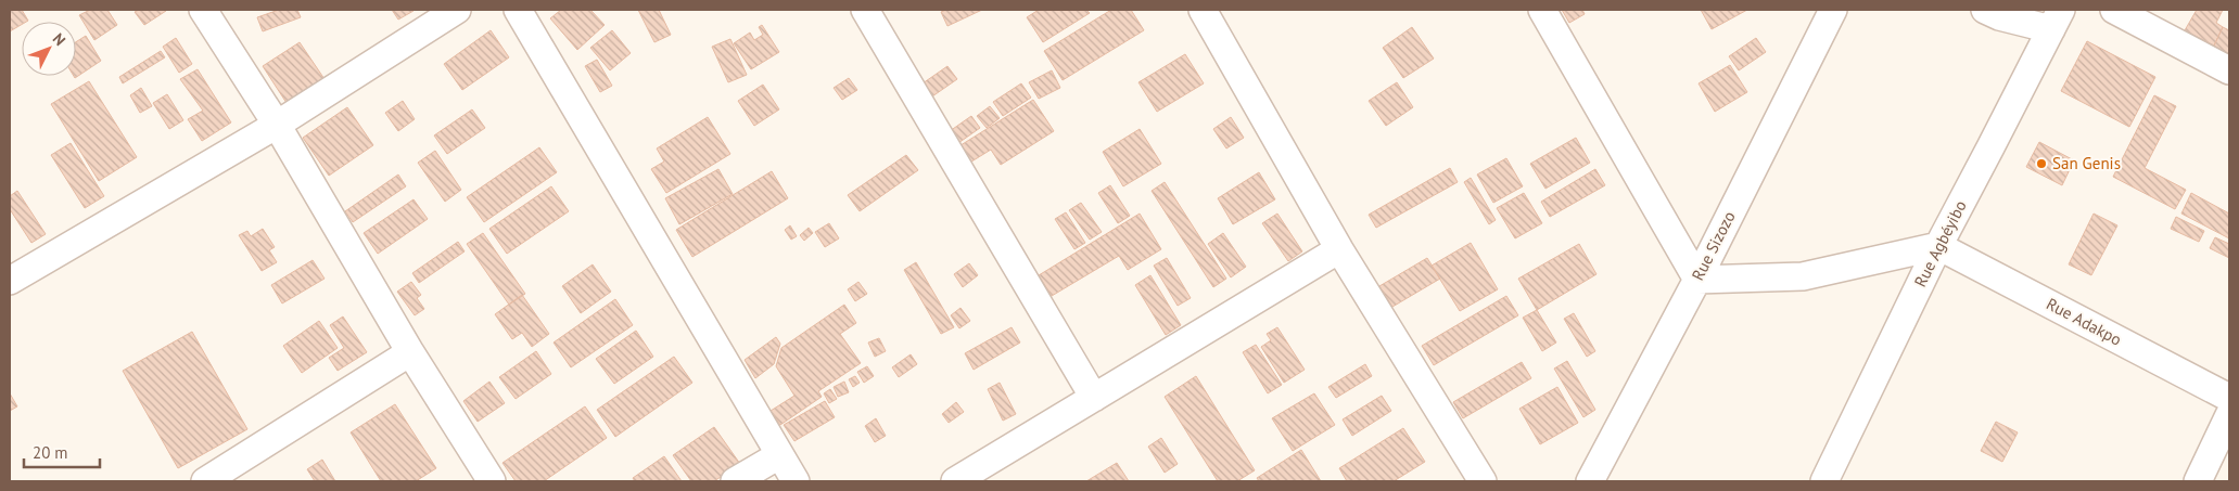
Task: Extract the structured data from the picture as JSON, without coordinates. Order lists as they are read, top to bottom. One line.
{"streets":{"street":["Rue Agbéyibo","Rue Sizozo","Rue Adakpo"]},"crossings":[["Rue Agbéyibo","Rue Adakpo"]],"places":["San Genis"],"scale_bar":"20 m","north":"top right"}
